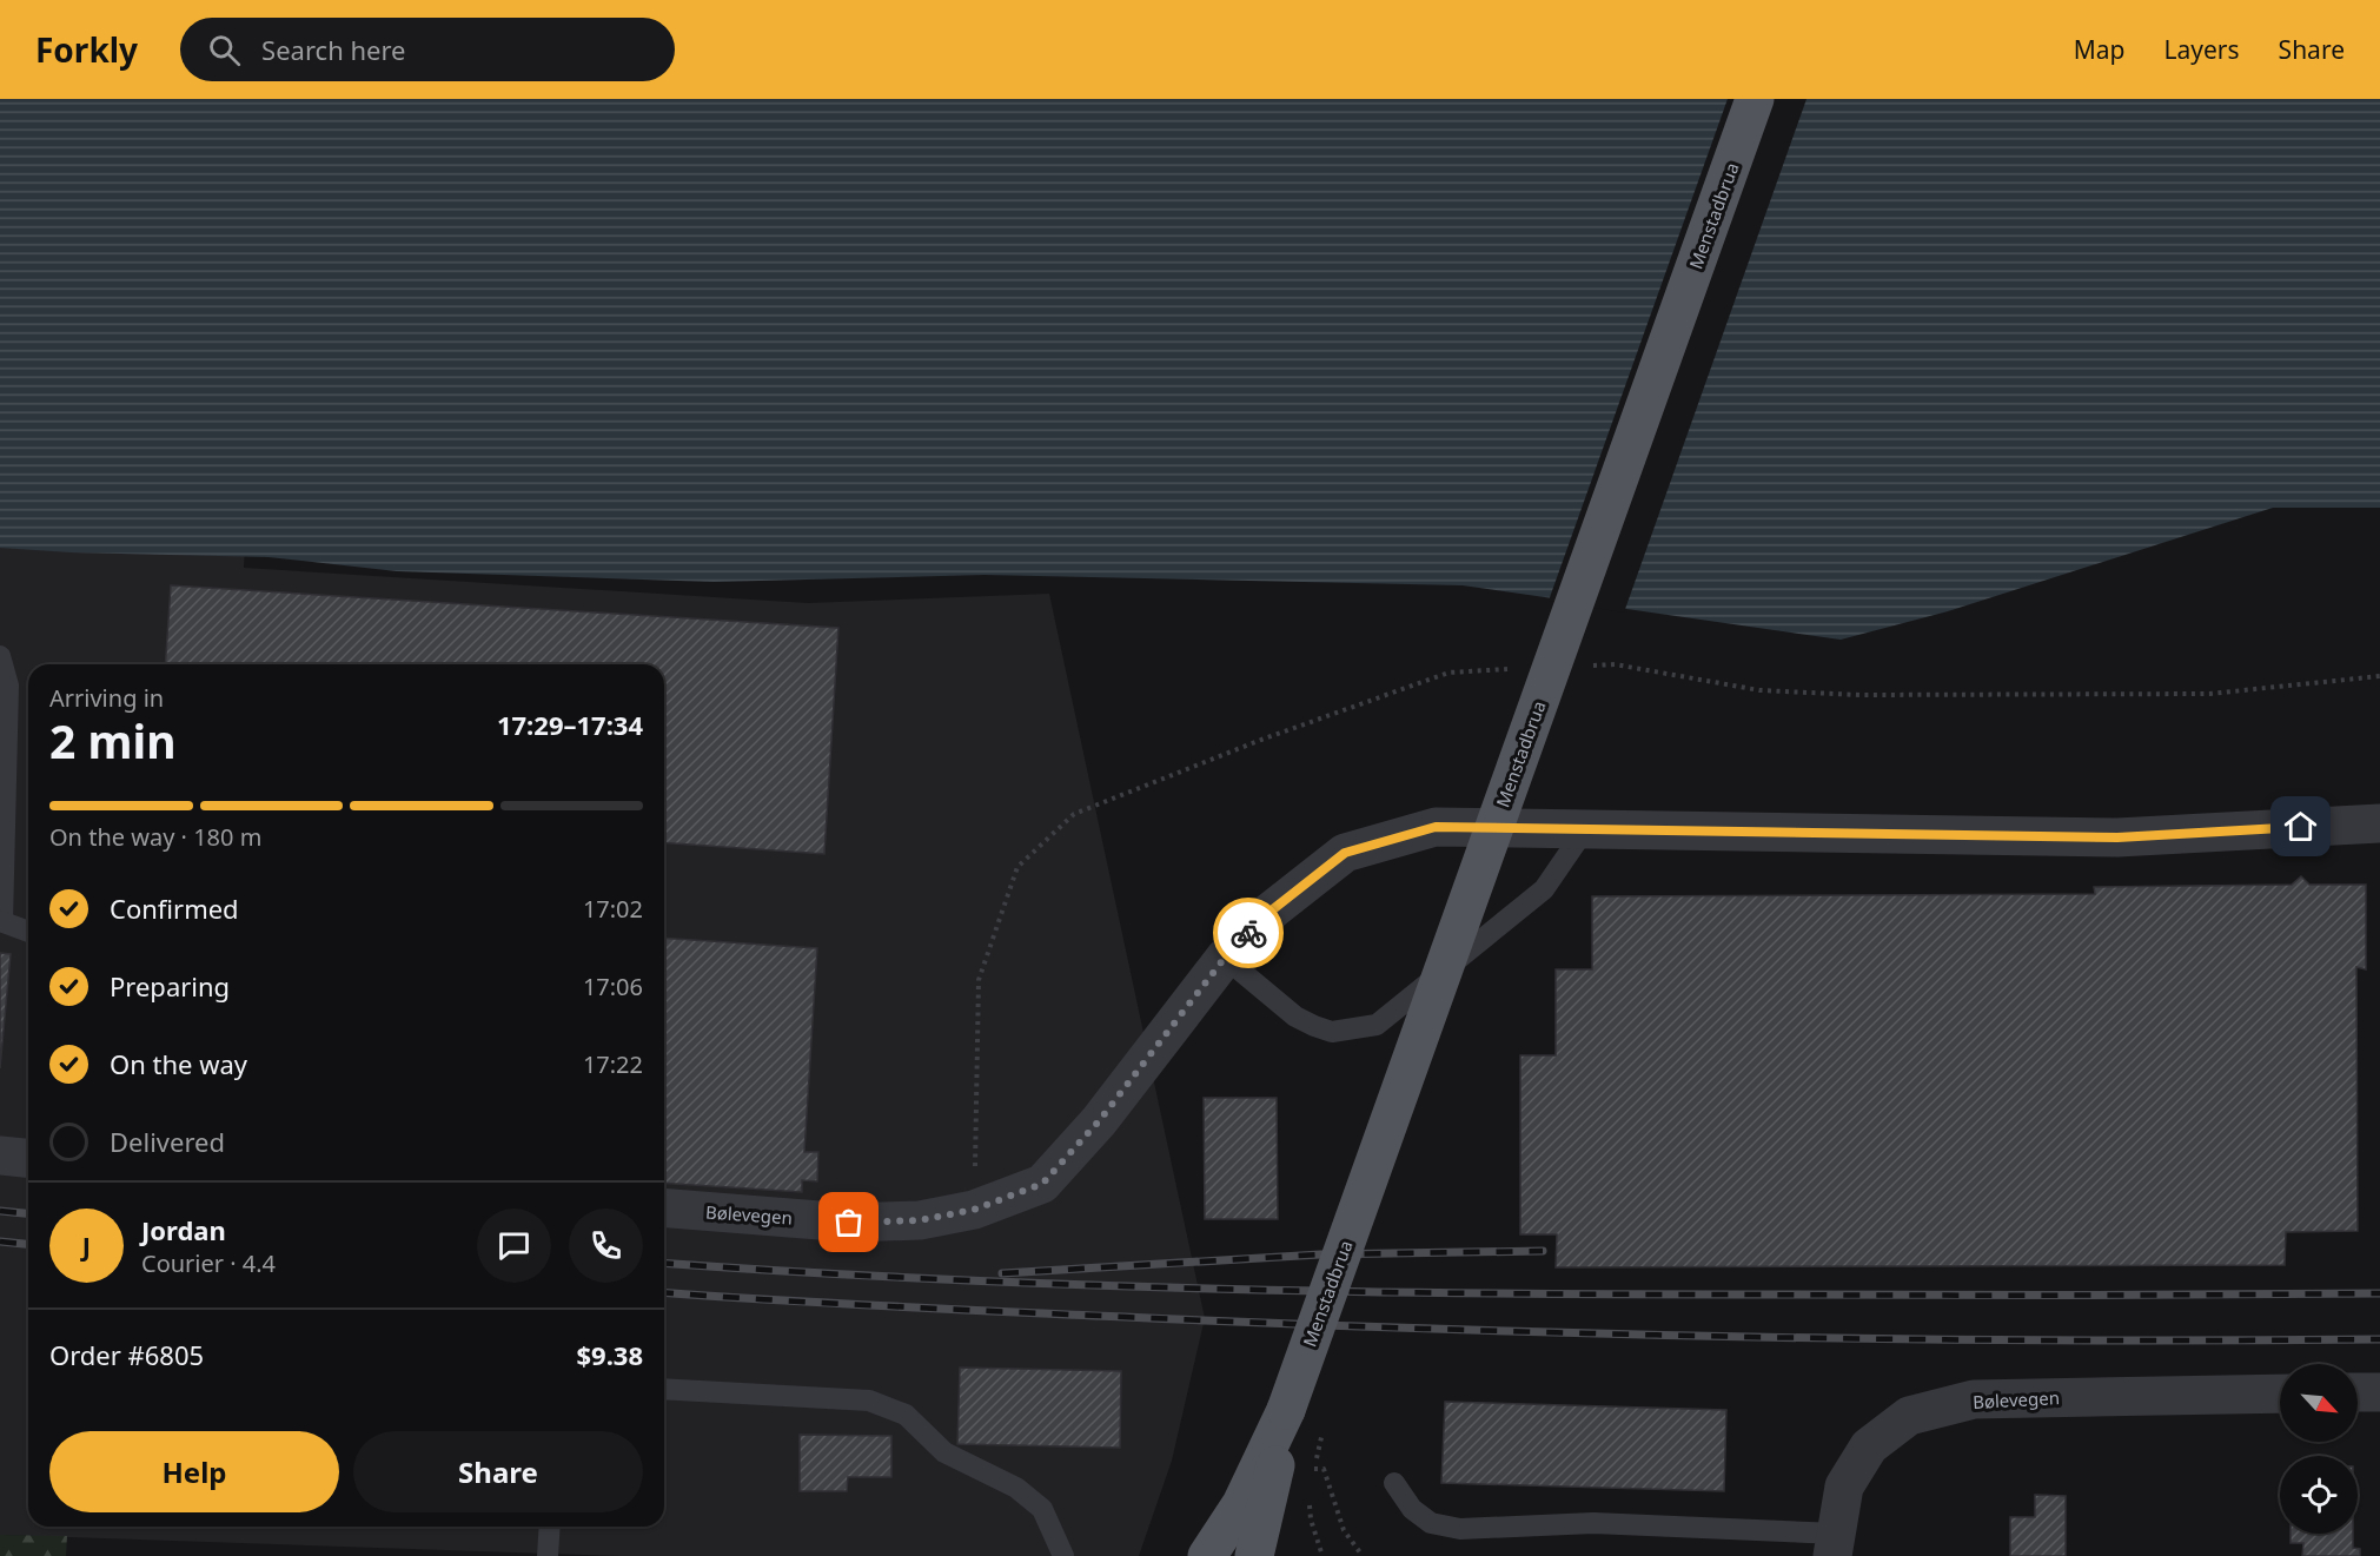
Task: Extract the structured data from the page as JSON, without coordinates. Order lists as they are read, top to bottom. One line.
{"streets":{"main road":["Menstadbrua"],"street":["Bølevegen"]},"north":"bottom right","page":{"header":"Forkly","search":"Search here","nav":["Map","Layers","Share"],"heading":["2 min","Arriving in","17:29–17:34"],"panel":["Jordan","Courier · 4.4","Order #6805","$9.38"],"bar":"On the way · 180 m","list":[["Confirmed","17:02"],["Preparing","17:06"],["On the way","17:22"],"Delivered"],"round":"J","buttons":["Help","Share"]}}
